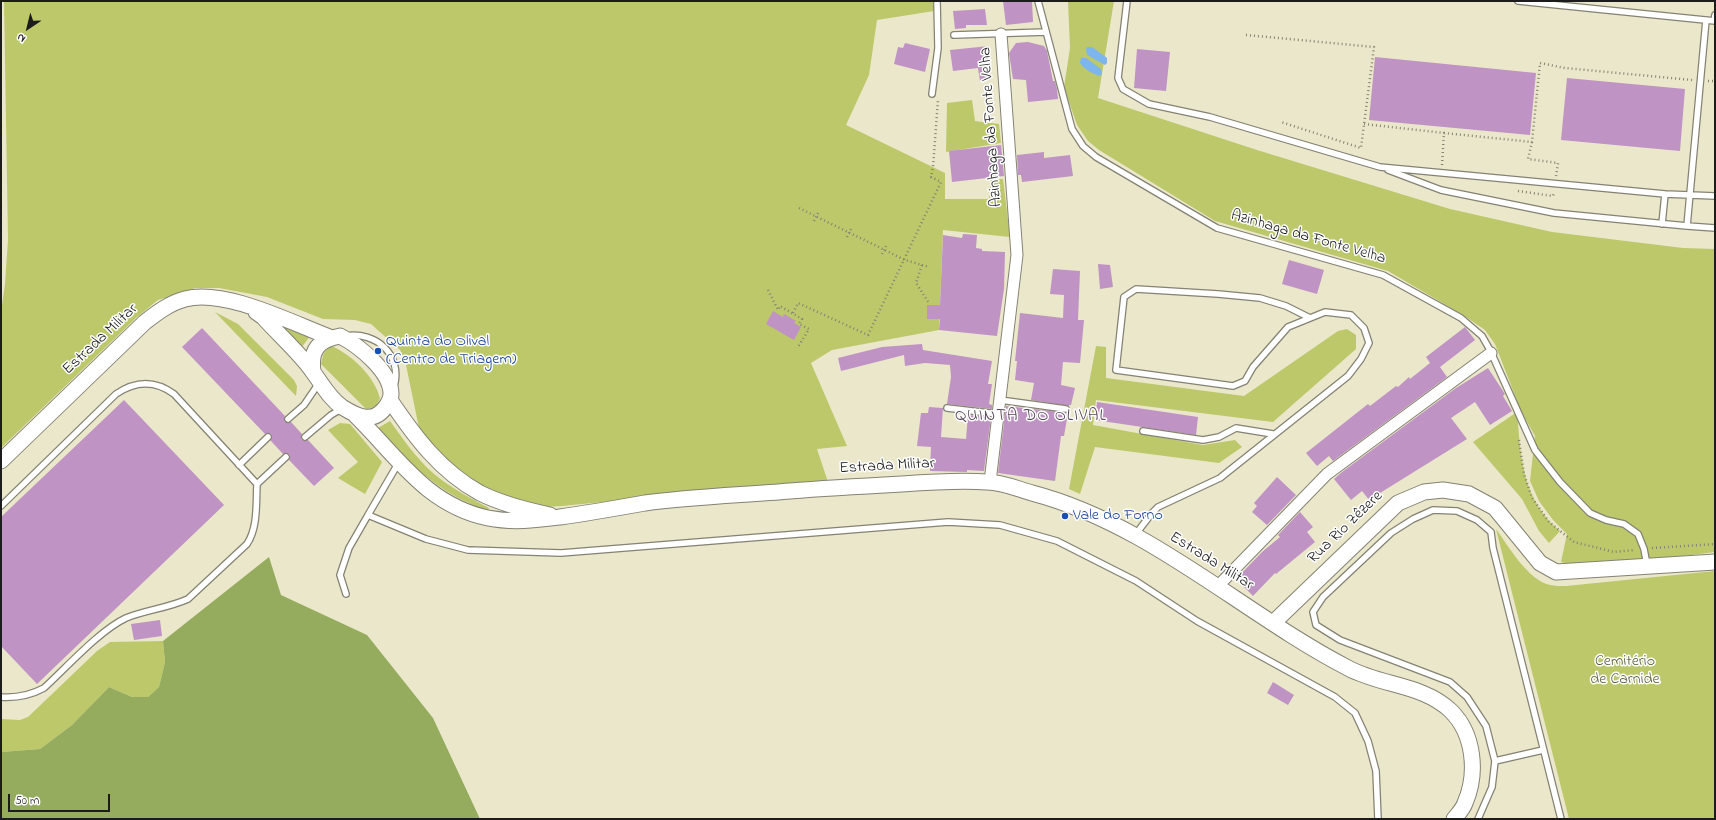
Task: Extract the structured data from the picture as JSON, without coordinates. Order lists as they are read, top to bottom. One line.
{"streets":{"street":["Azinhaga da Fonte Velha","Estrada Militar","Rua Rio Zêzere"]},"crossings":[["Azinhaga da Fonte Velha","Estrada Militar"],["Azinhaga da Fonte Velha","Rua Rio Zêzere"],["Estrada Militar","Rua Rio Zêzere"]],"districts":["QUINTA DO OLIVAL"],"parks":["Cemitério de Carnide"],"places":["Quinta do Olival (Centro de Triagem)","Vale do Forno"],"scale_bar":"50 m","north":"bottom left"}
